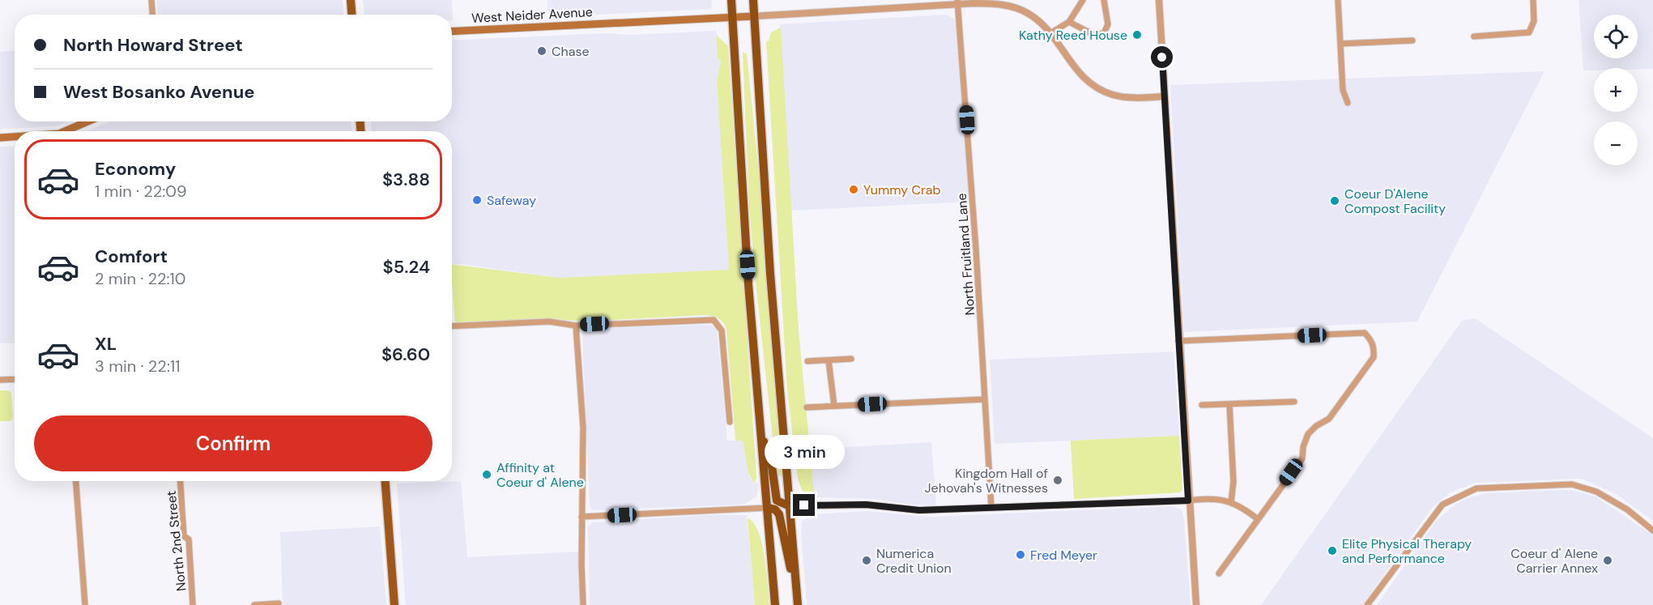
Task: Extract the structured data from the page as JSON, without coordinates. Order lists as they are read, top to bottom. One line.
{"streets":{"main road":["West Neider Avenue"],"street":["North Fruitland Lane","North 2nd Street"]},"crossings":[["West Neider Avenue","North Fruitland Lane"]],"places":["Kathy Reed House","Chase","Yummy Crab","Safeway","Coeur D'Alene Compost Facility","Affinity at Coeur d' Alene","Kingdom Hall of Jehovah's Witnesses","Elite Physical Therapy and Performance","Fred Meyer","Numerica Credit Union","Coeur d' Alene Carrier Annex"],"page":{"map_buttons":["+","−"],"banner":["North Howard Street","West Bosanko Avenue"],"list":[{"name":"Economy","note":"1 min · 22:09","value":"$3.88"},{"name":"Comfort","note":"2 min · 22:10","value":"$5.24"},{"name":"XL","note":"3 min · 22:11","value":"$6.60"}],"buttons":"Confirm","bubble":"3 min"}}
